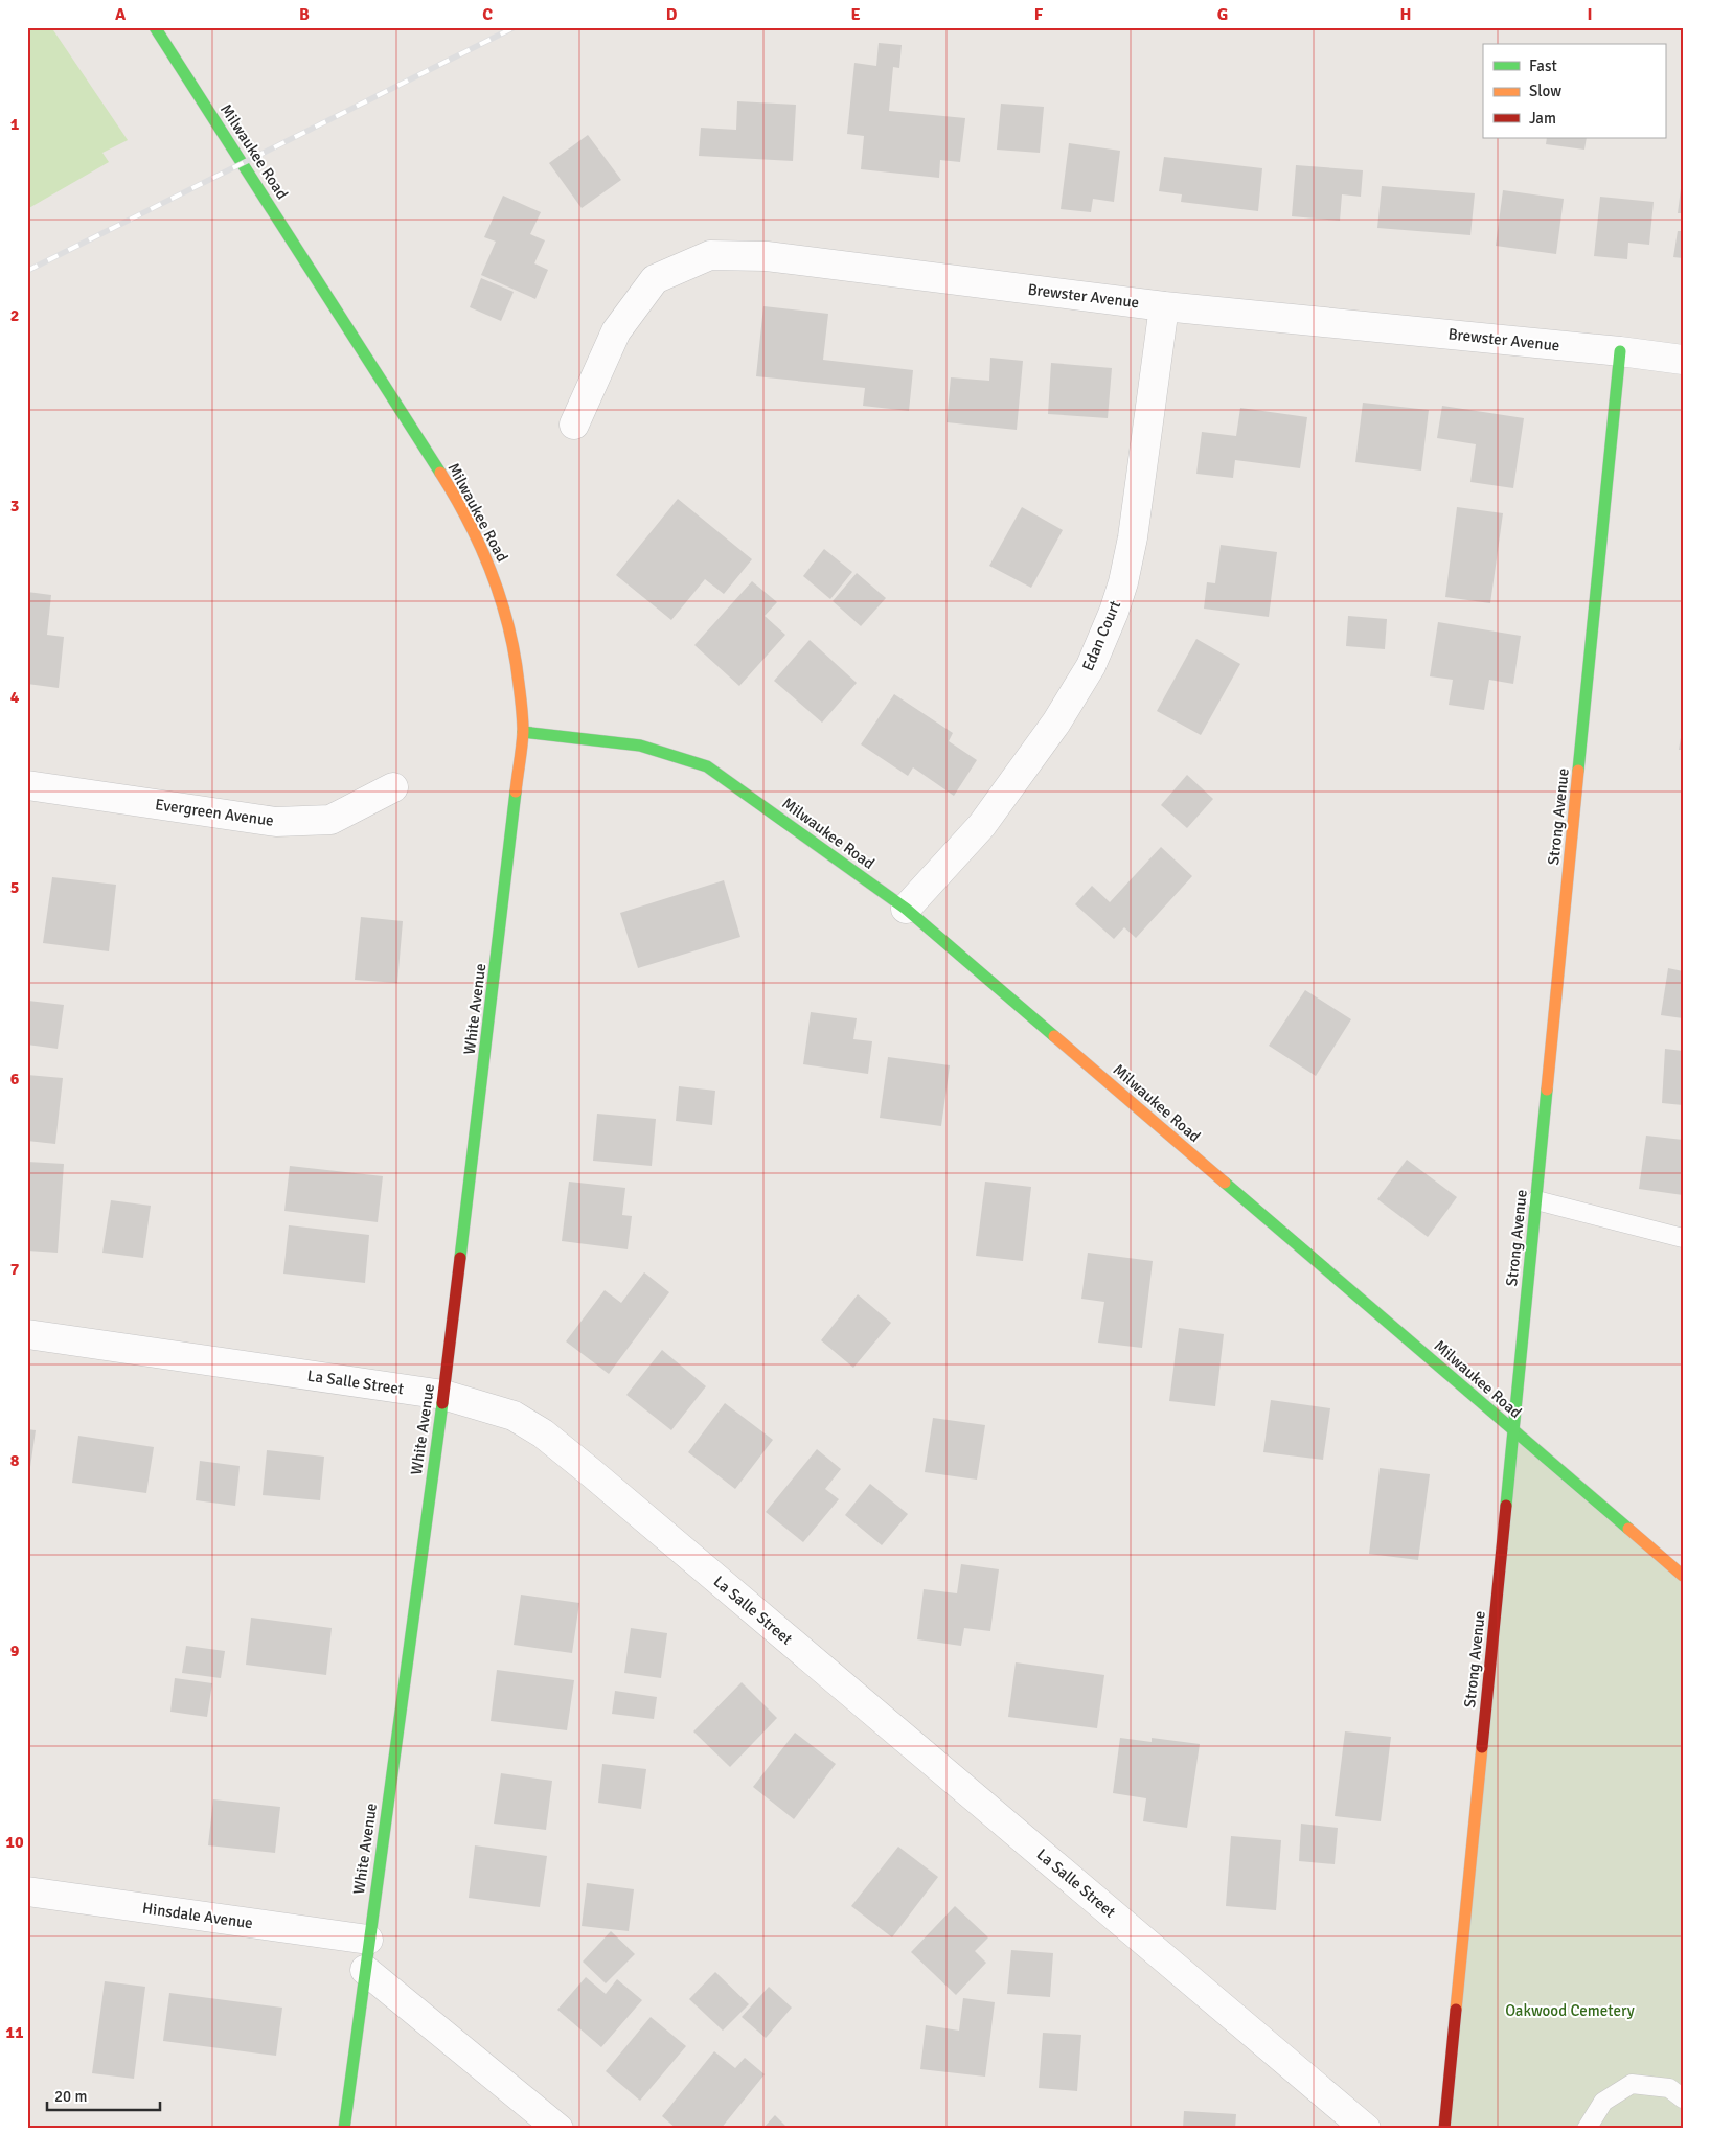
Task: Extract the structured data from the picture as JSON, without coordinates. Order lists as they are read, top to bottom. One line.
{"streets":{"street":["Milwaukee Road","Brewster Avenue","Edan Court","Evergreen Avenue","Strong Avenue","White Avenue","La Salle Street","Hinsdale Avenue"]},"crossings":[["Milwaukee Road","Edan Court"],["Milwaukee Road","Strong Avenue"],["Milwaukee Road","White Avenue"],["Brewster Avenue","Edan Court"],["Brewster Avenue","Strong Avenue"],["White Avenue","La Salle Street"],["White Avenue","Hinsdale Avenue"]],"parks":["Oakwood Cemetery"],"legend":["Fast","Slow","Jam"],"scale_bar":"20 m","grid":{"columns":["A","B","C","D","E","F","G","H","I"],"rows":["1","2","3","4","5","6","7","8","9","10","11"]}}
